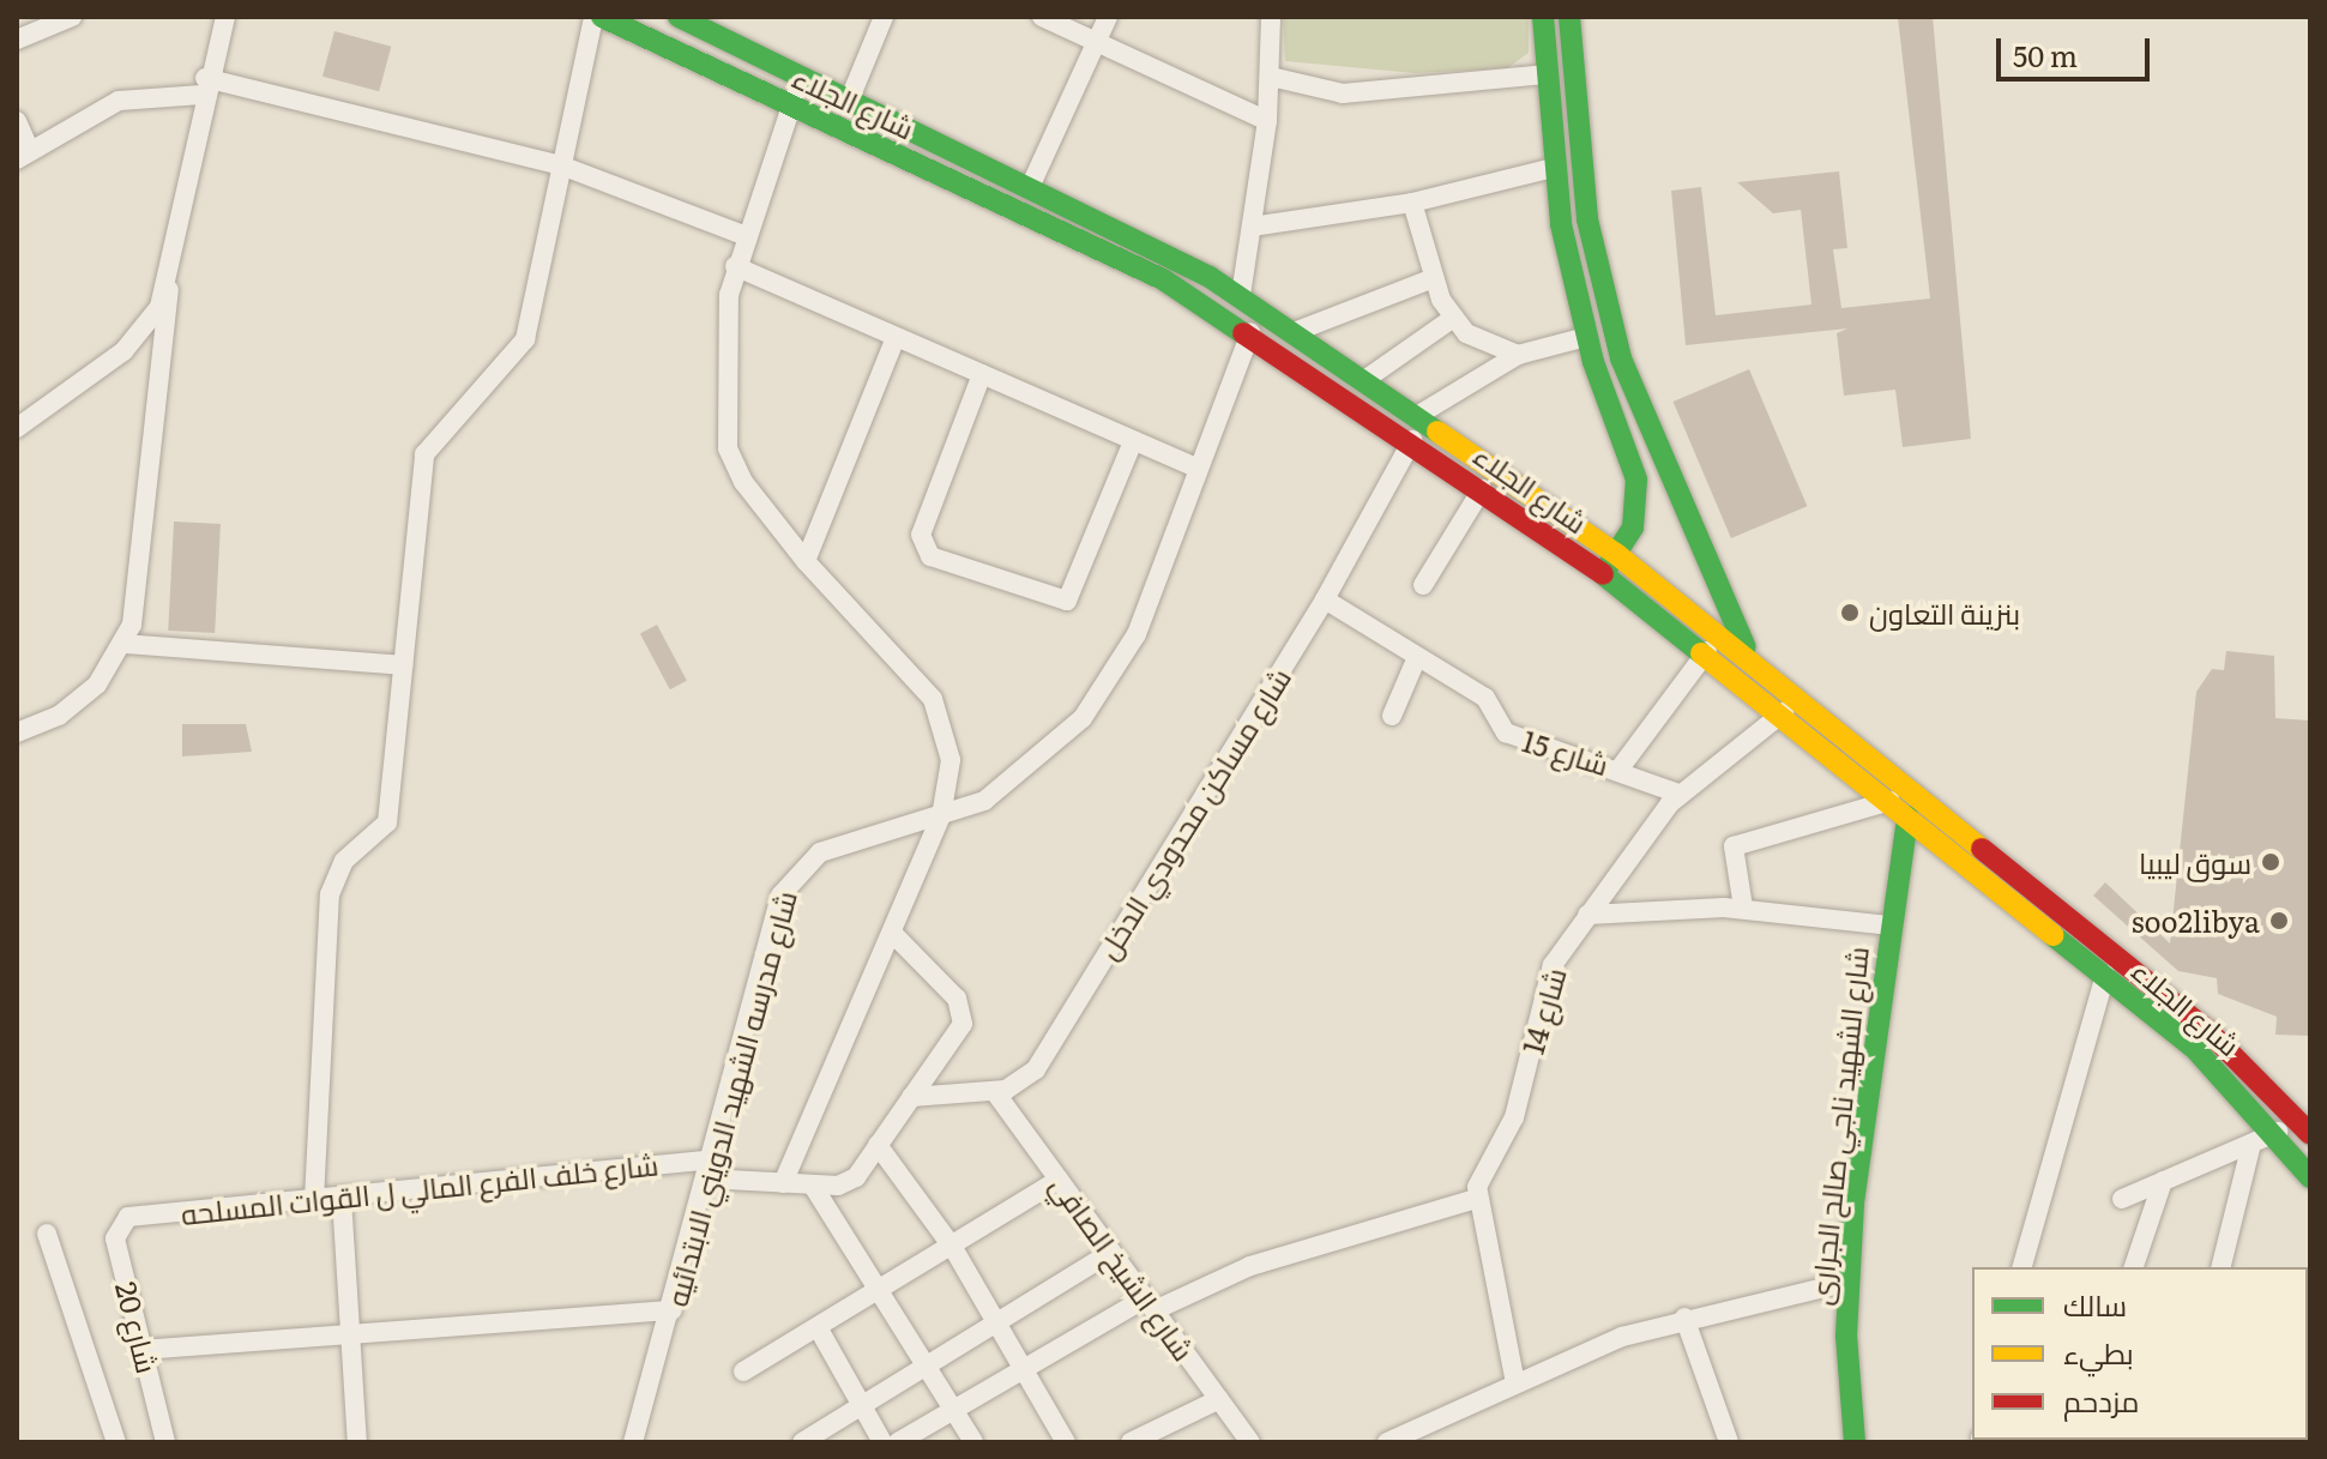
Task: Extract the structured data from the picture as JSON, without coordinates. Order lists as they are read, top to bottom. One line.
{"streets":{"main road":["شارع الجلاء","شارع الشهيد ناجي صالح الجرارى"],"street":["شارع 15","شارع مساكن محدودي الدخل","شارع 14","شارع مدرسه الشهيد الدويني الابتدائيه","شارع خلف الفرع المالي ل القوات المسلحه","شارع الشيخ الصافي","شارع 20"]},"crossings":[["شارع الجلاء","شارع مساكن محدودي الدخل"],["شارع الجلاء","شارع 14"],["شارع الجلاء","شارع مدرسه الشهيد الدويني الابتدائيه"],["شارع الجلاء","شارع الشهيد ناجي صالح الجرارى"],["شارع 15","شارع مساكن محدودي الدخل"],["شارع 15","شارع 14"],["شارع مساكن محدودي الدخل","شارع الشيخ الصافي"],["شارع مدرسه الشهيد الدويني الابتدائيه","شارع خلف الفرع المالي ل القوات المسلحه"],["شارع خلف الفرع المالي ل القوات المسلحه","شارع 20"]],"places":["بنزينة التعاون","سوق ليبيا","soo2libya"],"legend":["سالك","بطيء","مزدحم"],"scale_bar":"50 m"}
